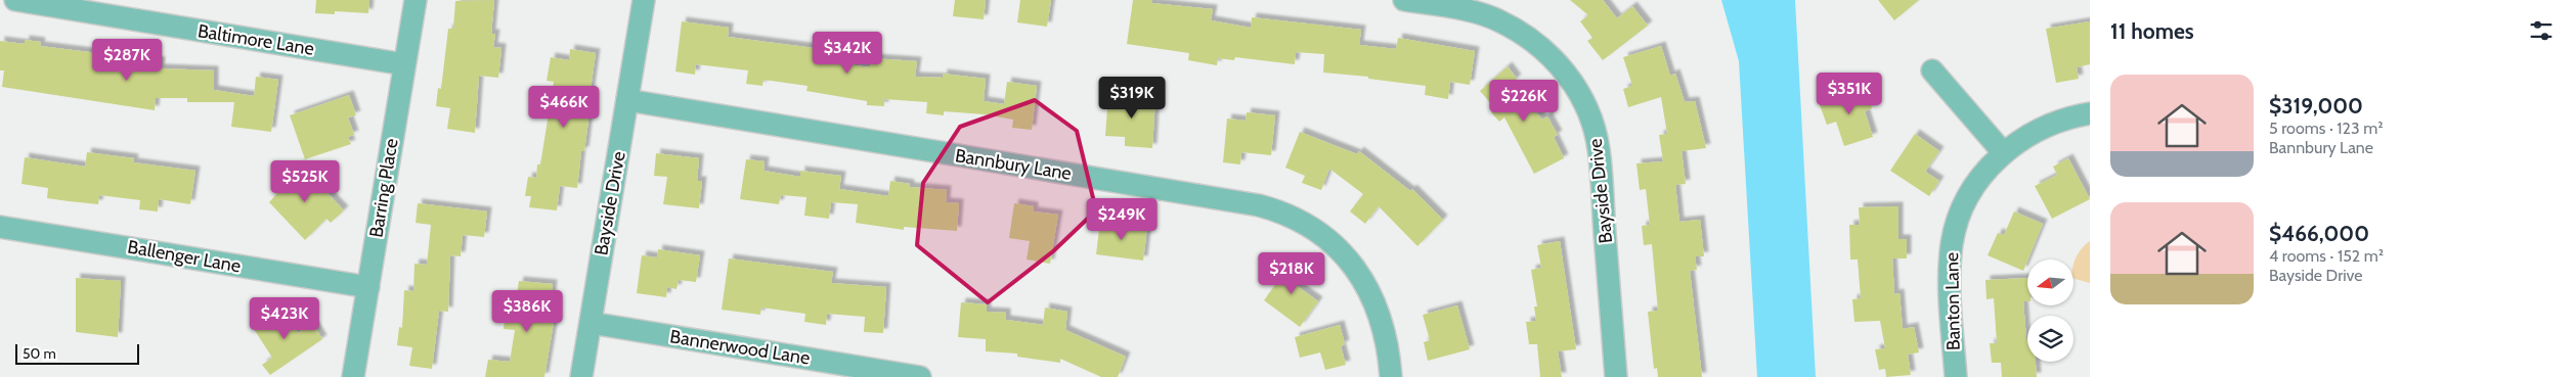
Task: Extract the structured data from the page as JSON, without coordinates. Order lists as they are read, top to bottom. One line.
{"streets":{"street":["Baltimore Lane","Bannbury Lane","Barring Place","Bayside Drive","Ballenger Lane","Banton Lane","Bannerwood Lane"]},"crossings":[["Baltimore Lane","Barring Place"],["Bannbury Lane","Bayside Drive"],["Barring Place","Ballenger Lane"],["Bayside Drive","Bannerwood Lane"]],"scale_bar":"50 m","north":"left","page":{"heading":"11 homes","price":["$342K","$287K","$351K","$319K","$226K","$466K","$525K","$249K","$218K","$386K","$423K"],"list":[{"name":"$319,000","note":"5 rooms · 123 m² · Bannbury Lane"},{"name":"$466,000","note":"4 rooms · 152 m² · Bayside Drive"}],"scale":"50 m"}}
